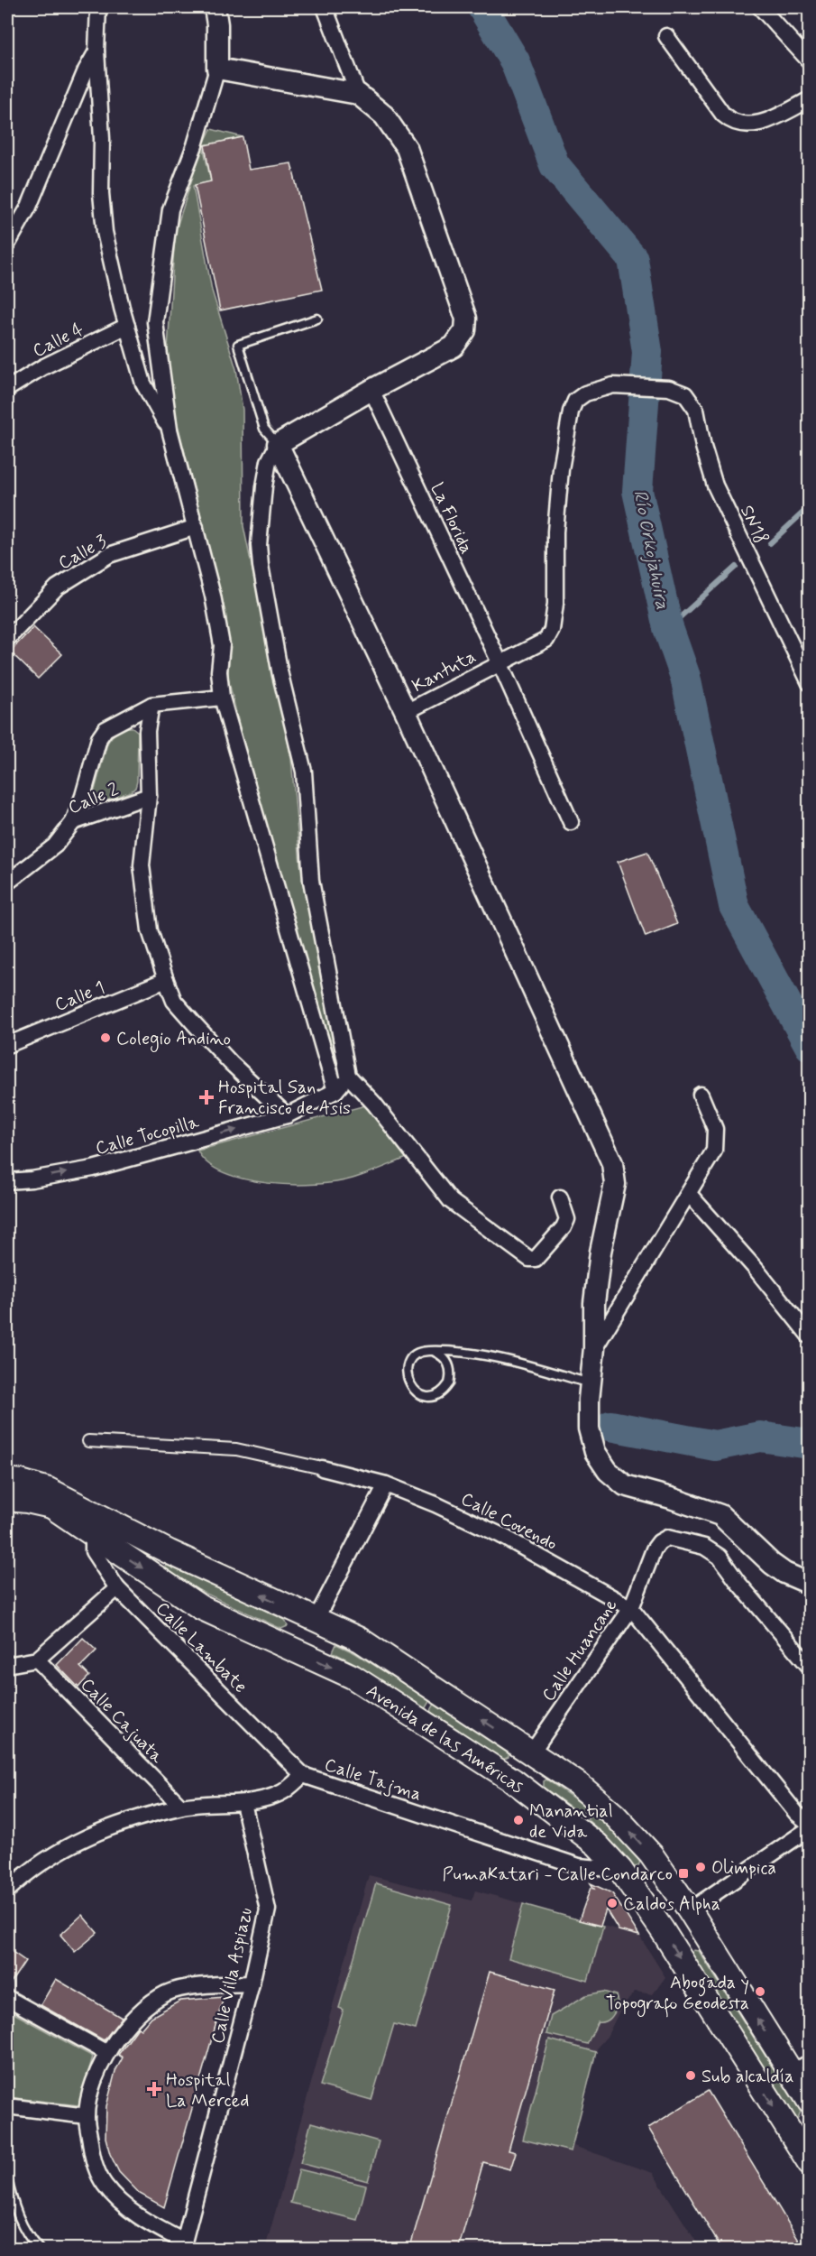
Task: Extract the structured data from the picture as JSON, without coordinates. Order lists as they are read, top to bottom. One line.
{"streets":{"main road":["Avenida de las Américas"],"street":["Calle 4","La Florida","SN18","Calle 3","Kantuta","Calle 2","Calle 1","Calle Tocopilla","Calle Covendo","Calle Lambate","Calle Huancane","Calle Cajuata","Calle Tajma","Calle Villa Aspiazu"]},"crossings":[["La Florida","Kantuta"],["SN18","Kantuta"],["Calle Covendo","Calle Huancane"],["Calle Lambate","Avenida de las Américas"],["Calle Lambate","Calle Tajma"],["Calle Huancane","Avenida de las Américas"],["Calle Cajuata","Calle Tajma"],["Avenida de las Américas","Calle Tajma"],["Calle Tajma","Calle Villa Aspiazu"]],"one_way":["Calle Tocopilla"],"water":["Río Orkojahuira"],"places":{"other":["Colegio Andino","Manantial de Vida","Olimpica","Caldos Alpha","Abogada y Topografo Geodesta","Sub alcaldía"],"health":["Hospital San Francisco de Asis","Hospital La Merced"],"transit":["PumaKatari - Calle Condarco"]}}
